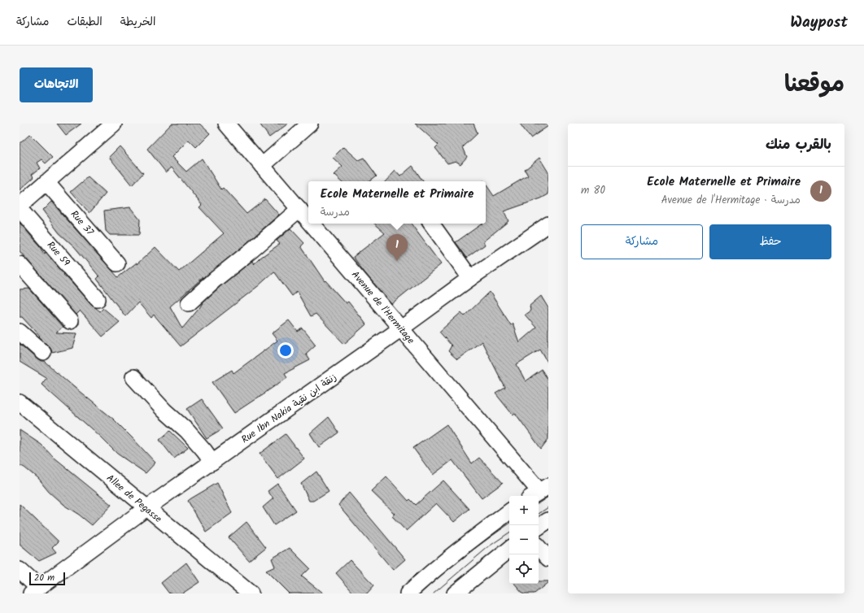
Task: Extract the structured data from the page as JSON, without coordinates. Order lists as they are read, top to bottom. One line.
{"streets":{"street":["Rue 37","Rue 59","Avenue de l'Hermitage","Rue Ibn Nakia زنقة ابن نقية","Allee de Pegasse"]},"crossings":[["Avenue de l'Hermitage","Rue Ibn Nakia زنقة ابن نقية"],["Rue Ibn Nakia زنقة ابن نقية","Allee de Pegasse"]],"scale_bar":"20 m","page":{"header":"Waypost","nav":["الخريطة","الطبقات","مشاركة"],"title":"موقعنا","buttons":["الاتجاهات",["حفظ","مشاركة"]],"heading":"بالقرب منك","list":[{"mark":"1","name":"Ecole Maternelle et Primaire","note":"مدرسة · Avenue de l'Hermitage","value":"80 m"}],"popup":["Ecole Maternelle et Primaire","مدرسة"],"pins":"1","map_buttons":["+","−"],"scale":"20 m"}}
